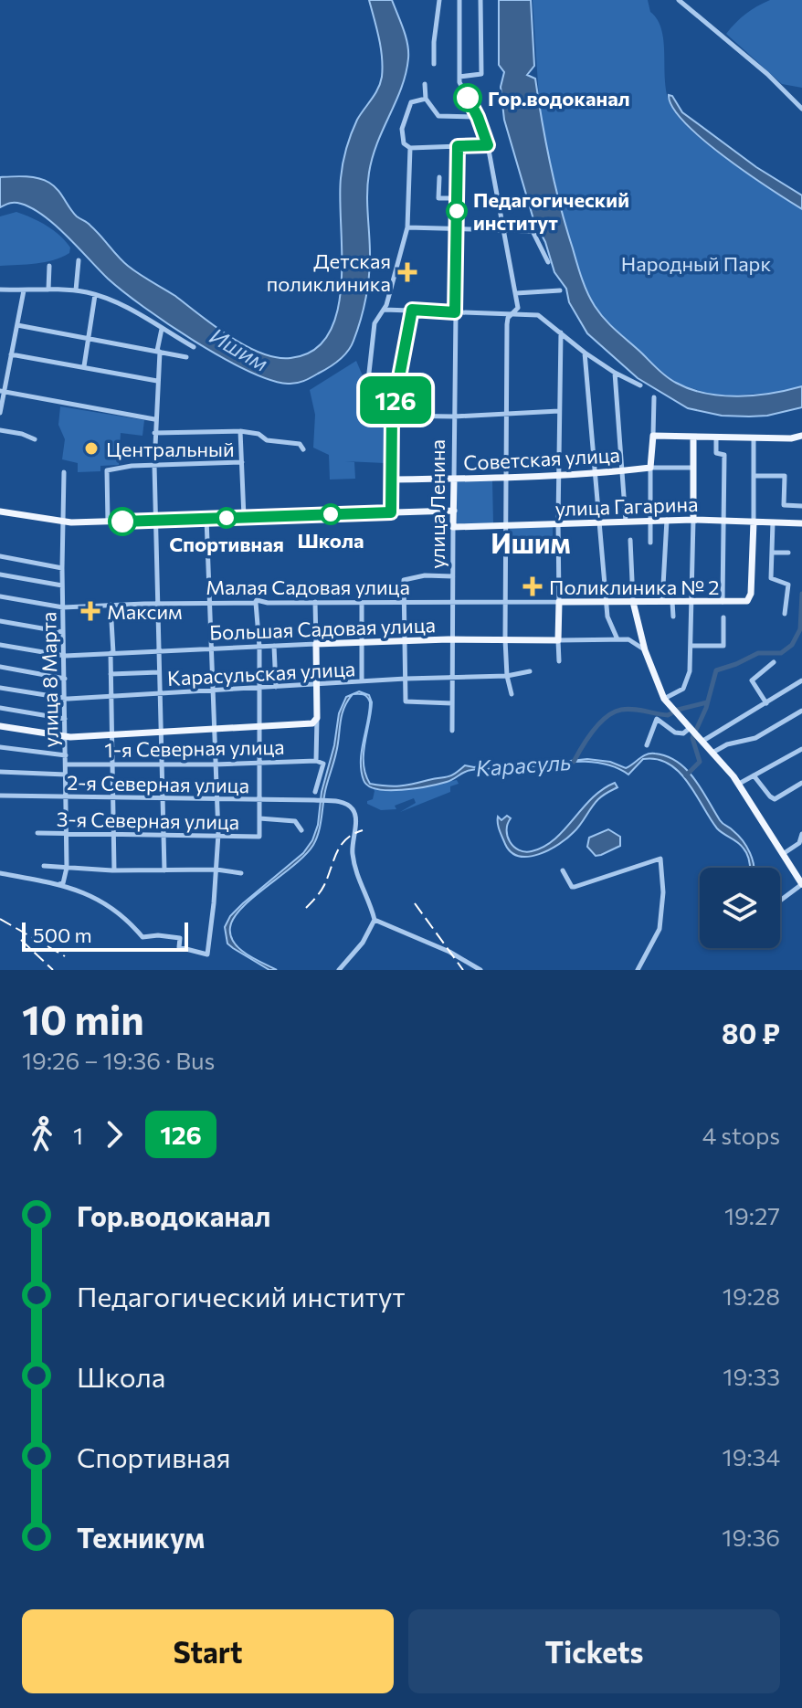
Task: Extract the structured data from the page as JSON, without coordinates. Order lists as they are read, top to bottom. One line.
{"streets":{"main road":["Советская улица","улица Ленина","улица Гагарина","Малая Садовая улица","Большая Садовая улица"],"street":["Карасульская улица","улица 8 Марта","1-я Северная улица","2-я Северная улица","3-я Северная улица"]},"crossings":[["Советская улица","улица Ленина"],["улица Ленина","улица Гагарина"],["улица Ленина","Малая Садовая улица"],["улица Ленина","Большая Садовая улица"],["улица Ленина","Карасульская улица"],["улица Гагарина","Малая Садовая улица"],["Малая Садовая улица","улица 8 Марта"],["Большая Садовая улица","улица 8 Марта"],["Карасульская улица","улица 8 Марта"],["улица 8 Марта","1-я Северная улица"],["улица 8 Марта","2-я Северная улица"],["улица 8 Марта","3-я Северная улица"]],"districts":["Ишим"],"water":["Ишим","Карасуль"],"parks":["Народный Парк"],"places":{"other":["Гор.водоканал","Педагогический институт","Центральный","Школа","Спортивная"],"health":["Детская поликлиника","Поликлиника № 2","Максим"]},"lines":["bus line 126"],"scale_bar":"500 m","page":{"on_map":"126","scale":"500 m","heading":["10 min","19:26 – 19:36 · Bus","80 ₽"],"legs":["1","126","4 stops"],"list":[{"name":"Гор.водоканал","value":"19:27"},{"name":"Педагогический институт","value":"19:28"},{"name":"Школа","value":"19:33"},{"name":"Спортивная","value":"19:34"},{"name":"Техникум","value":"19:36"}],"buttons":["Start","Tickets"]}}
